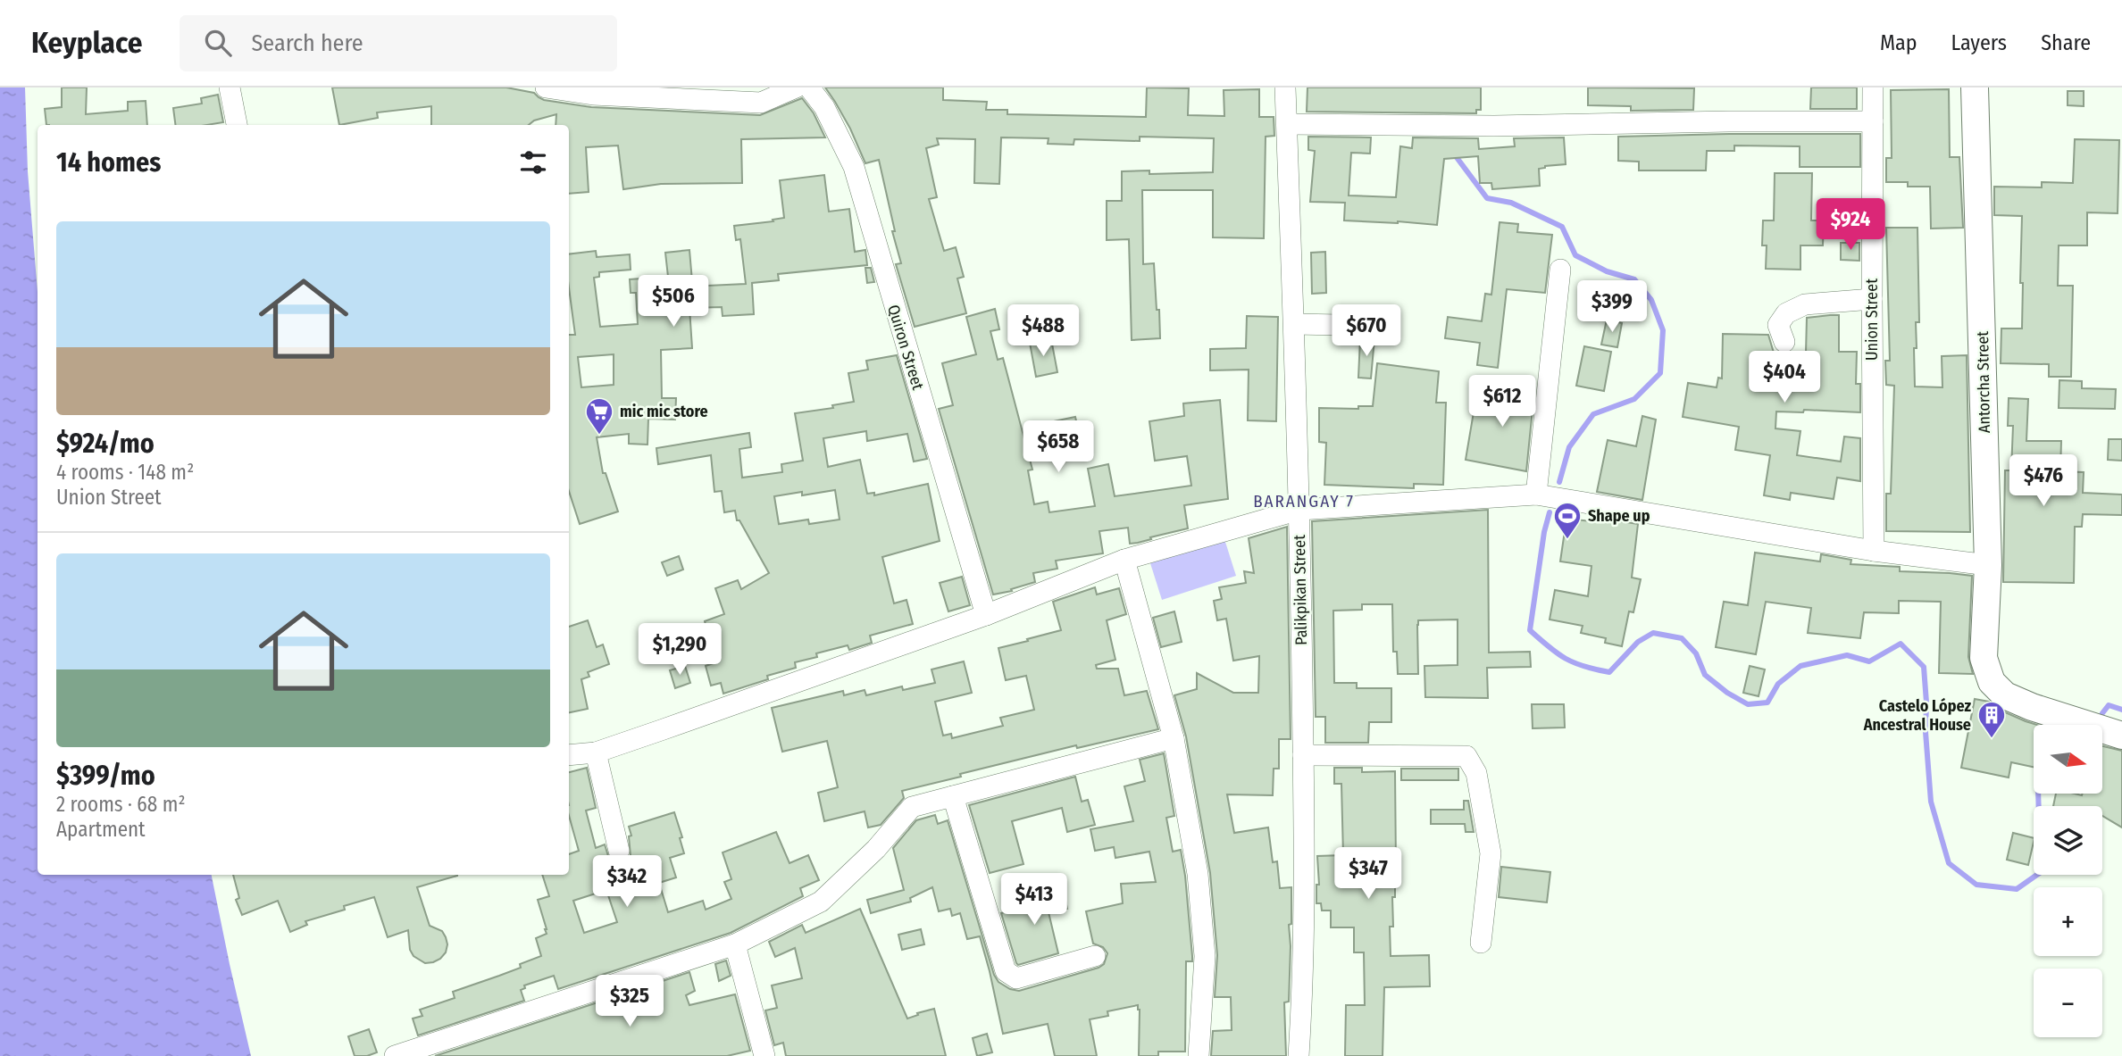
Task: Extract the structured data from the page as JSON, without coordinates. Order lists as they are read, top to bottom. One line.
{"streets":{"main road":["Antorcha Street"],"street":["Union Street","Quiron Street","Palikpikan Street"]},"districts":["BARANGAY 7"],"places":{"supermarket":["mic mic store"],"sports":["Shape up"],"building":["Castelo López Ancestral House"]},"north":"right","page":{"header":"Keyplace","search":"Search here","nav":["Map","Layers","Share"],"heading":"14 homes","price":["$924","$506","$399","$488","$670","$404","$612","$658","$476","$1,290","$347","$342","$413","$325"],"list":[{"name":"$924/mo","note":"4 rooms · 148 m² · Union Street"},{"name":"$399/mo","note":"2 rooms · 68 m² · Apartment"}],"map_buttons":["+","−"]}}
